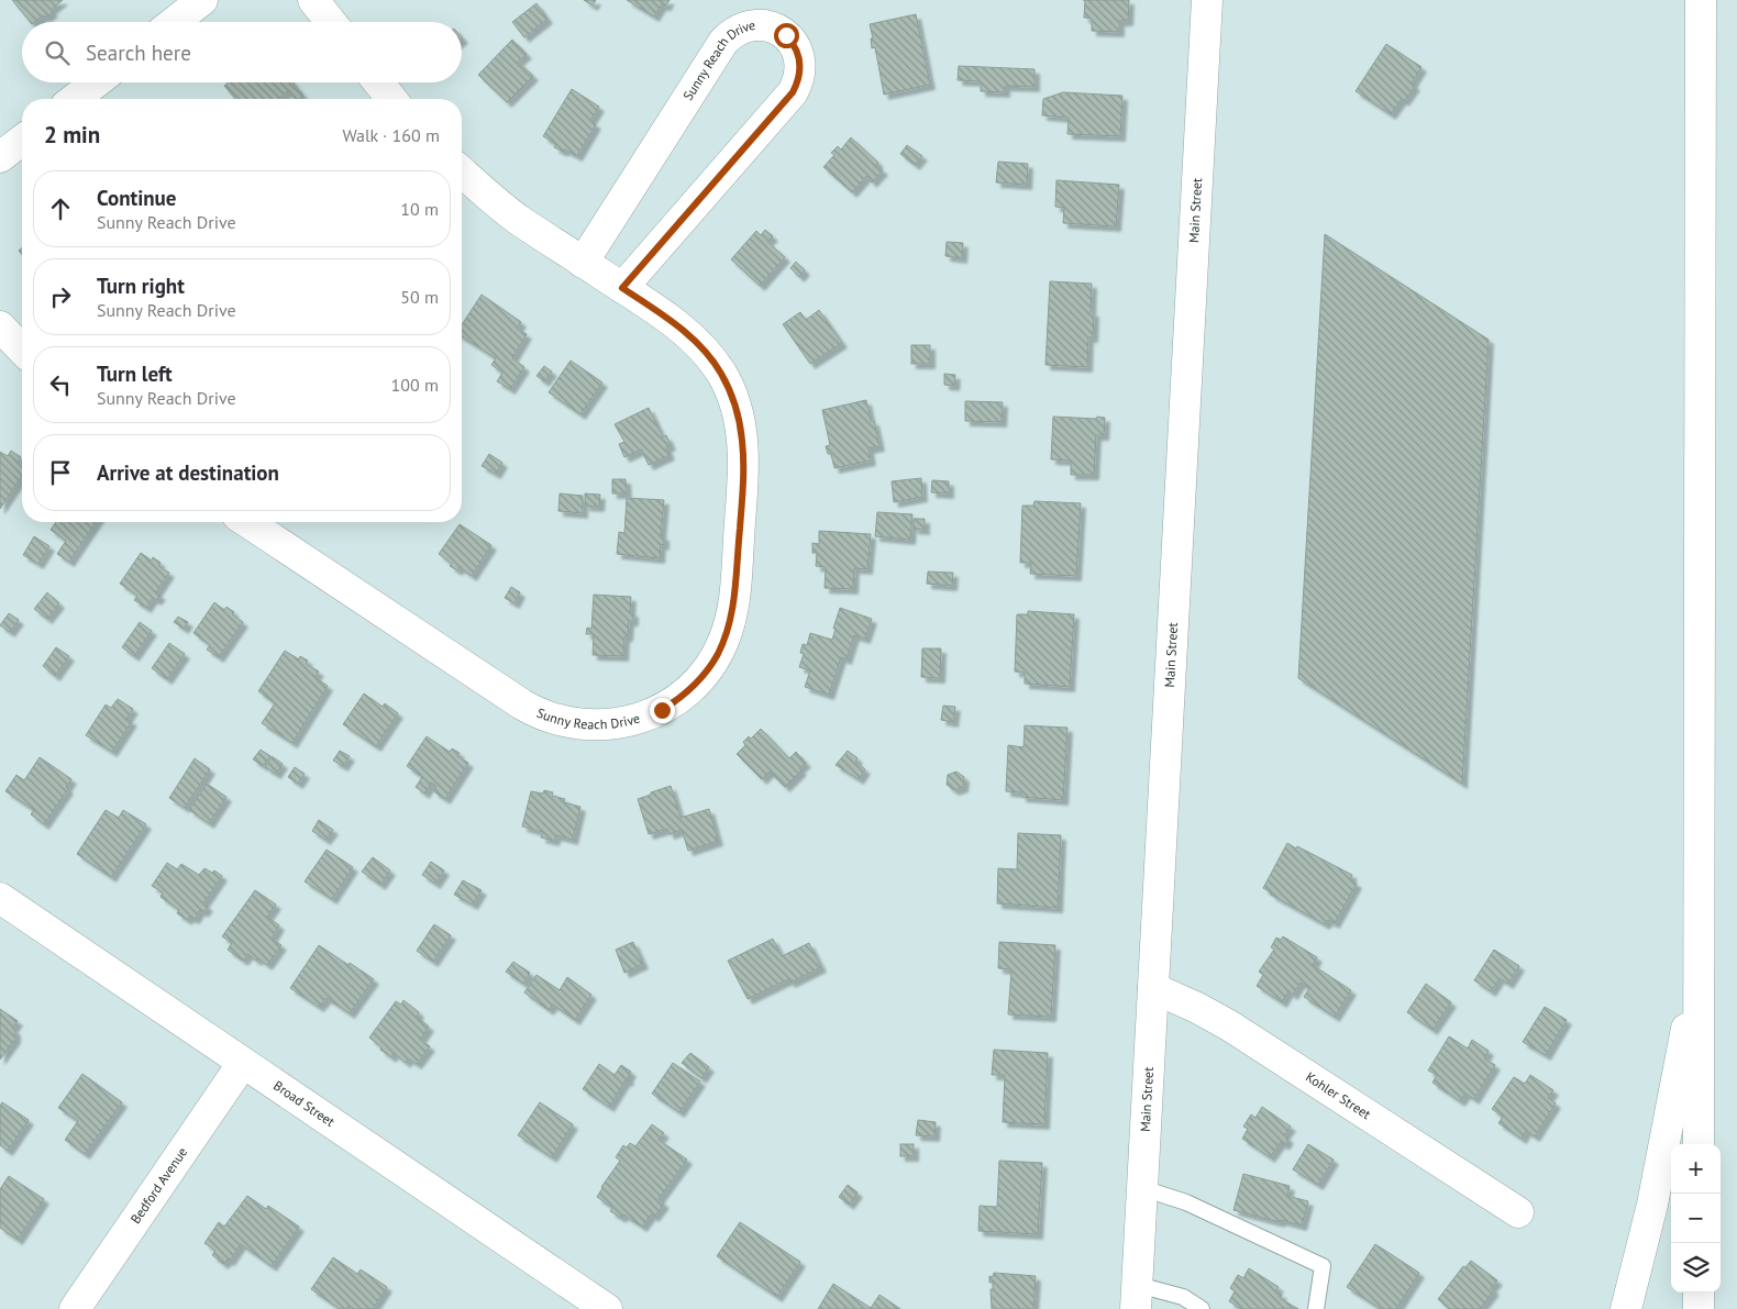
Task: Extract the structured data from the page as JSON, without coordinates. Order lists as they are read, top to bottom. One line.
{"streets":{"main road":["Sunny Reach Drive","Main Street","Kohler Street","Broad Street","Bedford Avenue"]},"crossings":[["Main Street","Kohler Street"],["Broad Street","Bedford Avenue"]],"page":{"search":"Search here","heading":["2 min","Walk · 160 m"],"list":[["Continue","Sunny Reach Drive","10 m"],["Turn right","Sunny Reach Drive","50 m"],["Turn left","Sunny Reach Drive","100 m"],"Arrive at destination"],"map_buttons":["+","−"]}}
